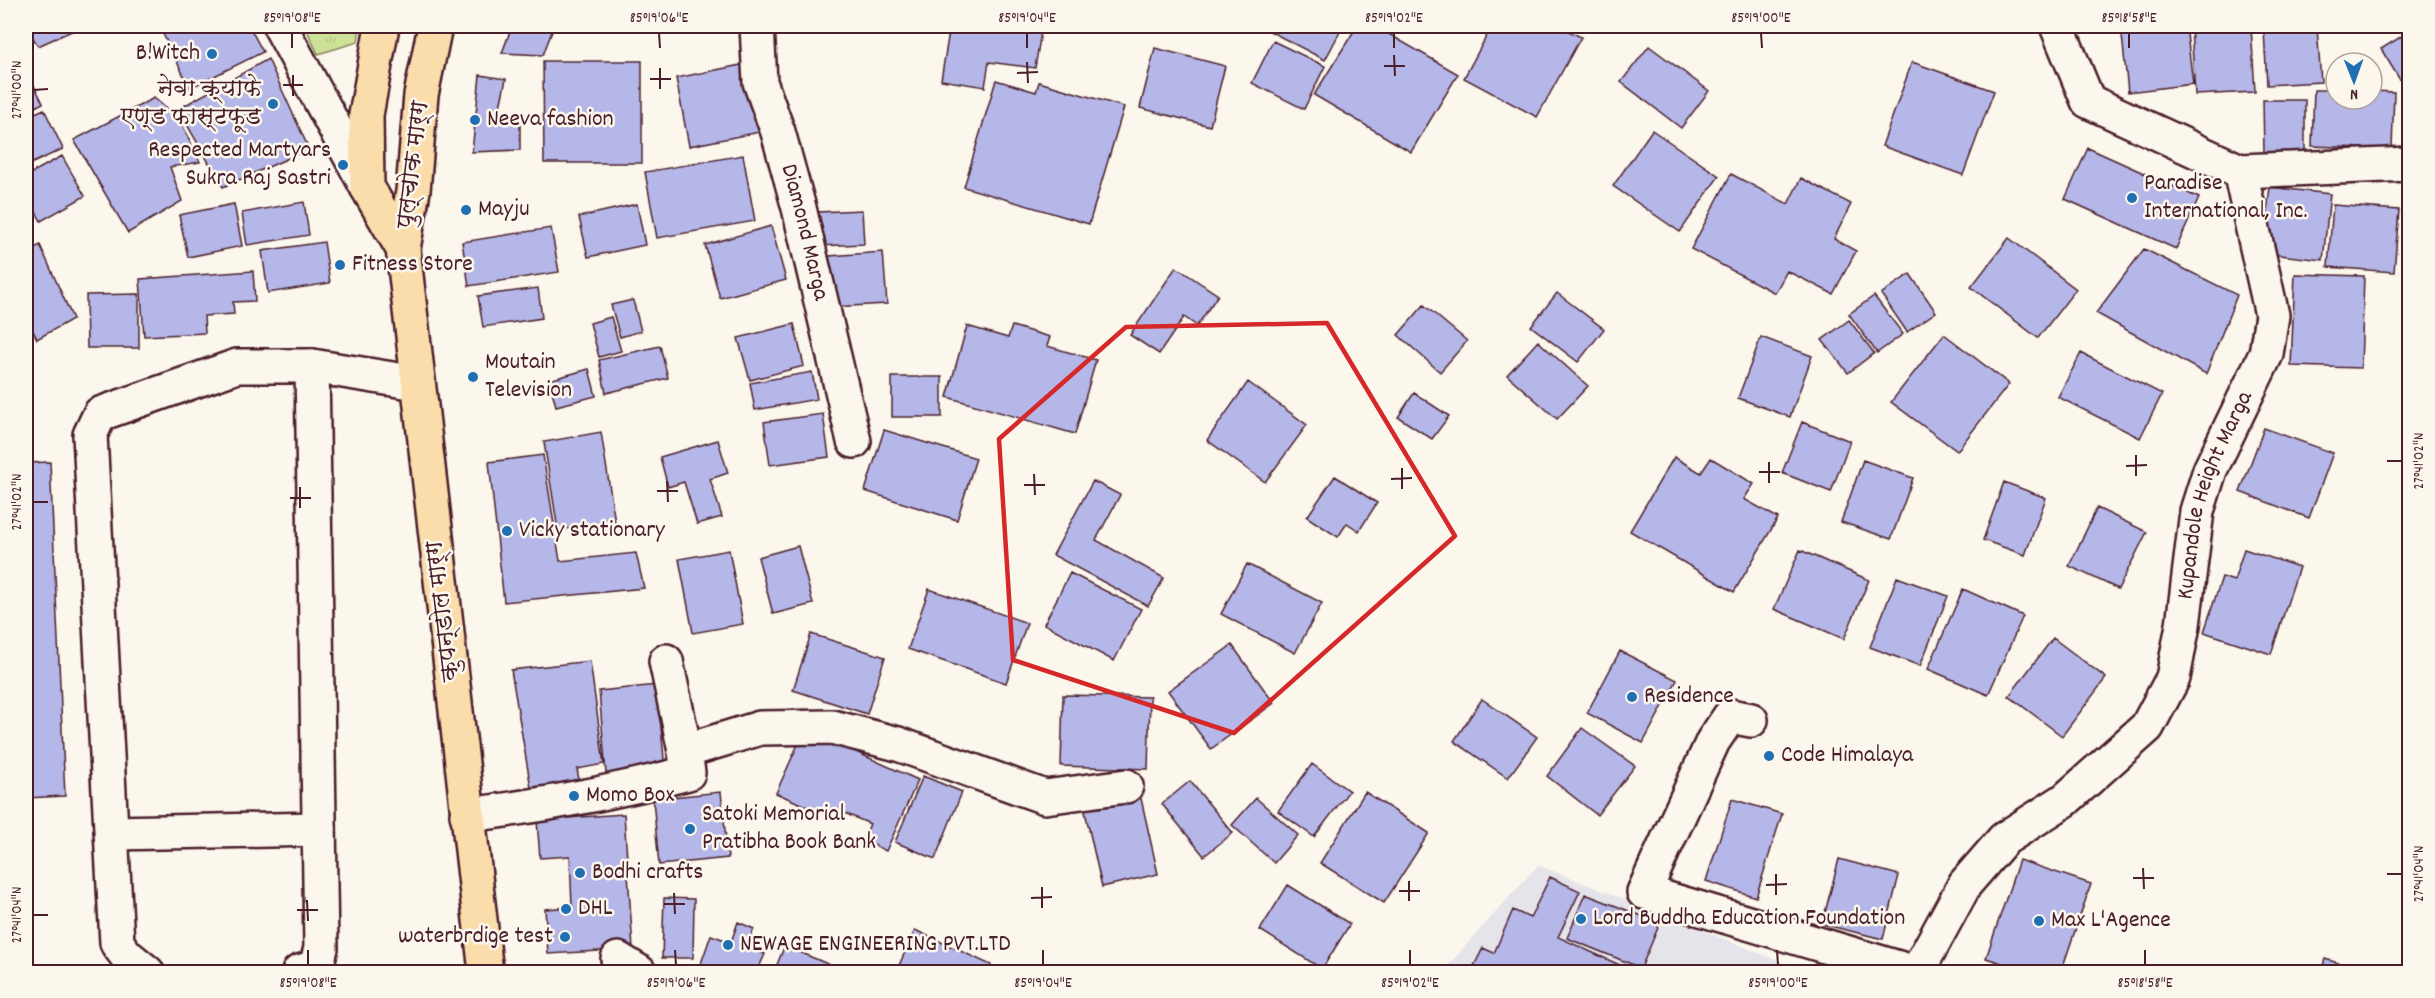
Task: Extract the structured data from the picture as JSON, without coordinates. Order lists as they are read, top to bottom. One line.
{"streets":{"main road":["पुल्चोक मार्ग","कुपन्डोल मार्ग"],"street":["Diamond Marga","Kupandole Height Marga"]},"crossings":[["पुल्चोक मार्ग","कुपन्डोल मार्ग"]],"places":["B!Witch","नेवा क्याफे एण्ड फास्टफूड","Neeva fashion","Respected Martyars Sukra Raj Sastri","Paradise International, Inc.","Mayju","Fitness Store","Moutain Television","Vicky stationary","Residence","Code Himalaya","Momo Box","Satoki Memorial Pratibha Book Bank","Bodhi crafts","DHL","Lord Buddha Education Foundation","Max L'Agence","waterbrdige test","NEWAGE ENGINEERING PVT.LTD"],"north":"bottom","coordinates":["85°19'08\"E","85°19'06\"E","85°19'04\"E","85°19'02\"E","85°19'00\"E","85°18'58\"E","27°41'00\"N","27°41'02\"N","27°41'04\"N"]}
